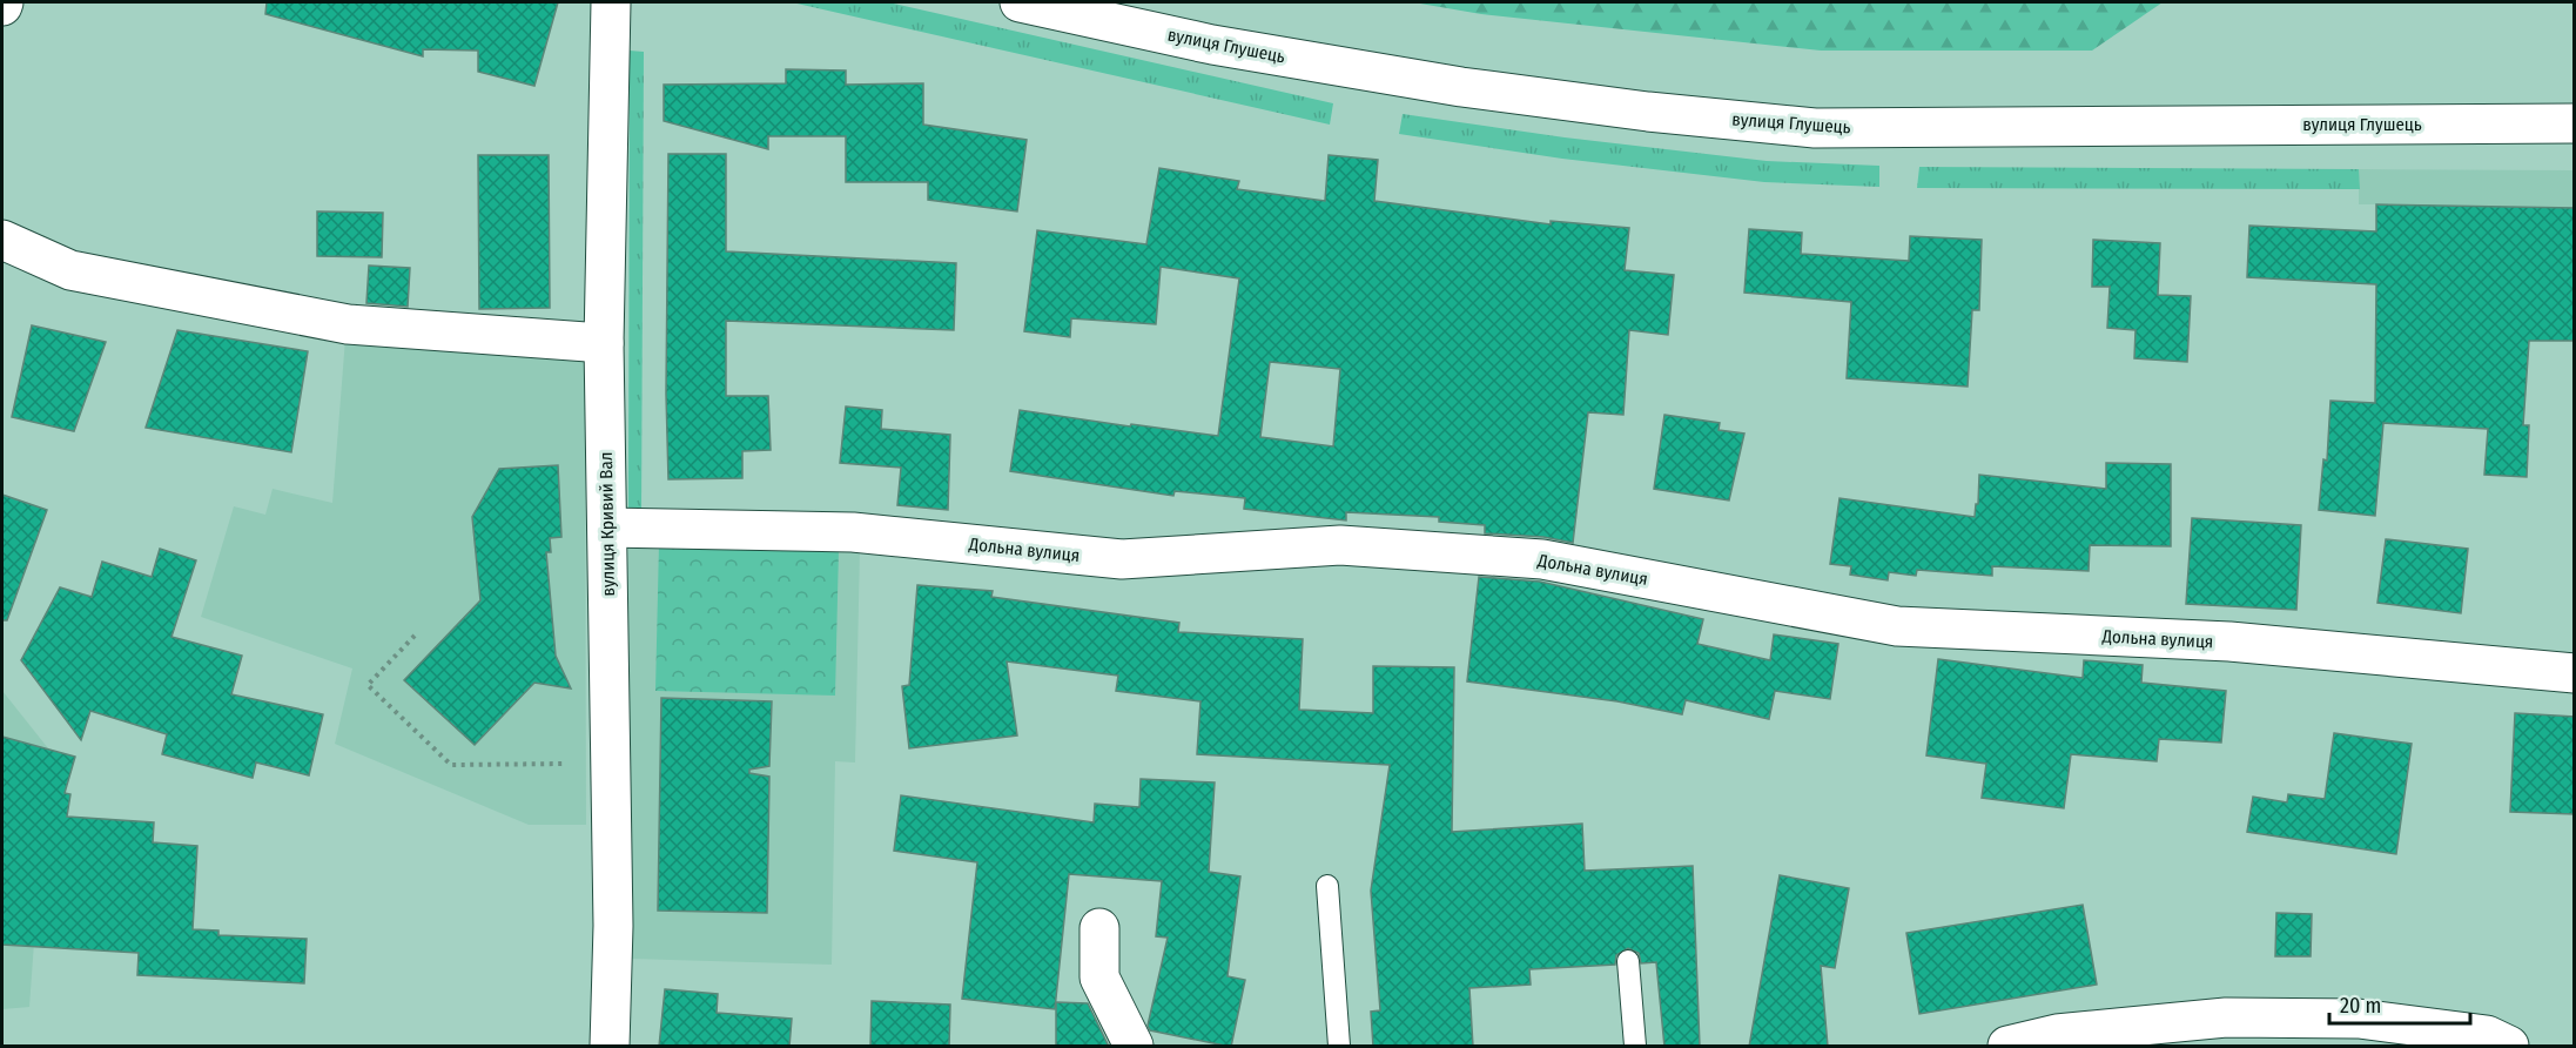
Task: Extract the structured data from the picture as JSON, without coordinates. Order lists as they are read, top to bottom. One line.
{"streets":{"street":["вулиця Глушець","вулиця Кривий Вал","Дольна вулиця"]},"crossings":[["вулиця Кривий Вал","Дольна вулиця"]],"scale_bar":"20 m"}
